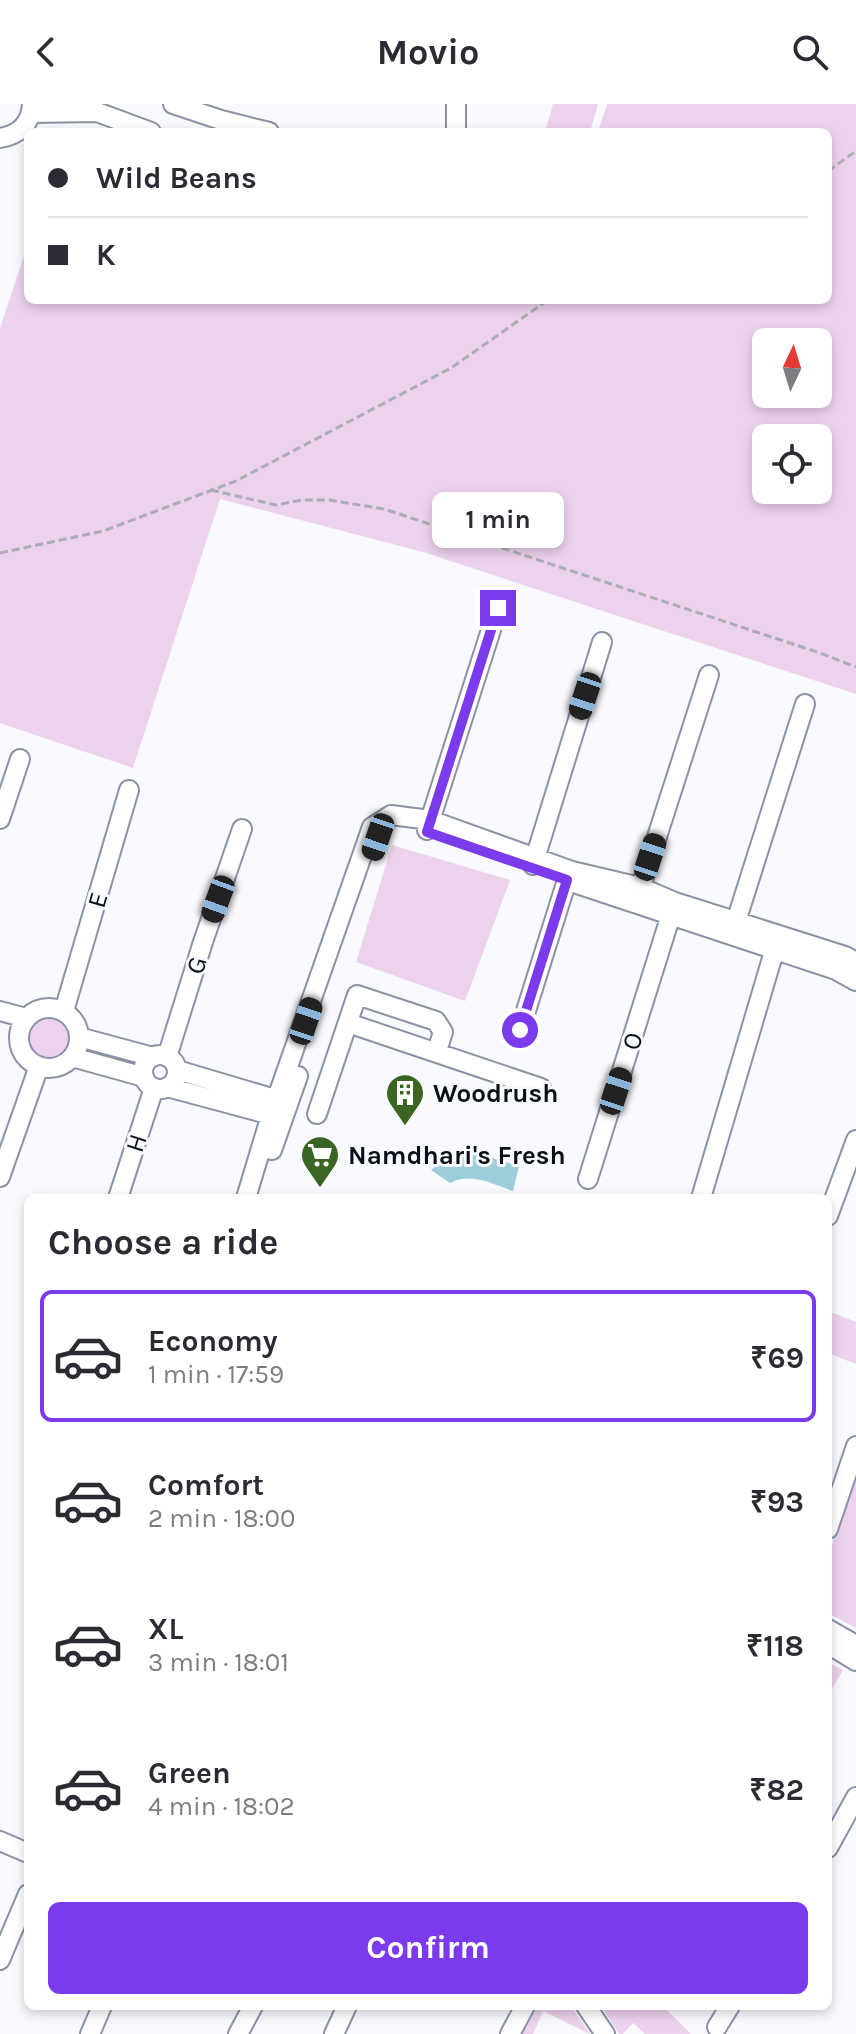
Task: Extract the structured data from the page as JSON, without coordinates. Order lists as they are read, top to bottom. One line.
{"streets":{"street":["E","G","O","H"]},"places":{"building":["Woodrush"],"supermarket":["Namdhari's Fresh"]},"north":"top","page":{"header":"Movio","banner":["Wild Beans","K"],"bubble":"1 min","heading":"Choose a ride","list":[{"name":"Economy","note":"1 min · 17:59","value":"₹69"},{"name":"Comfort","note":"2 min · 18:00","value":"₹93"},{"name":"XL","note":"3 min · 18:01","value":"₹118"},{"name":"Green","note":"4 min · 18:02","value":"₹82"}],"buttons":"Confirm"}}
